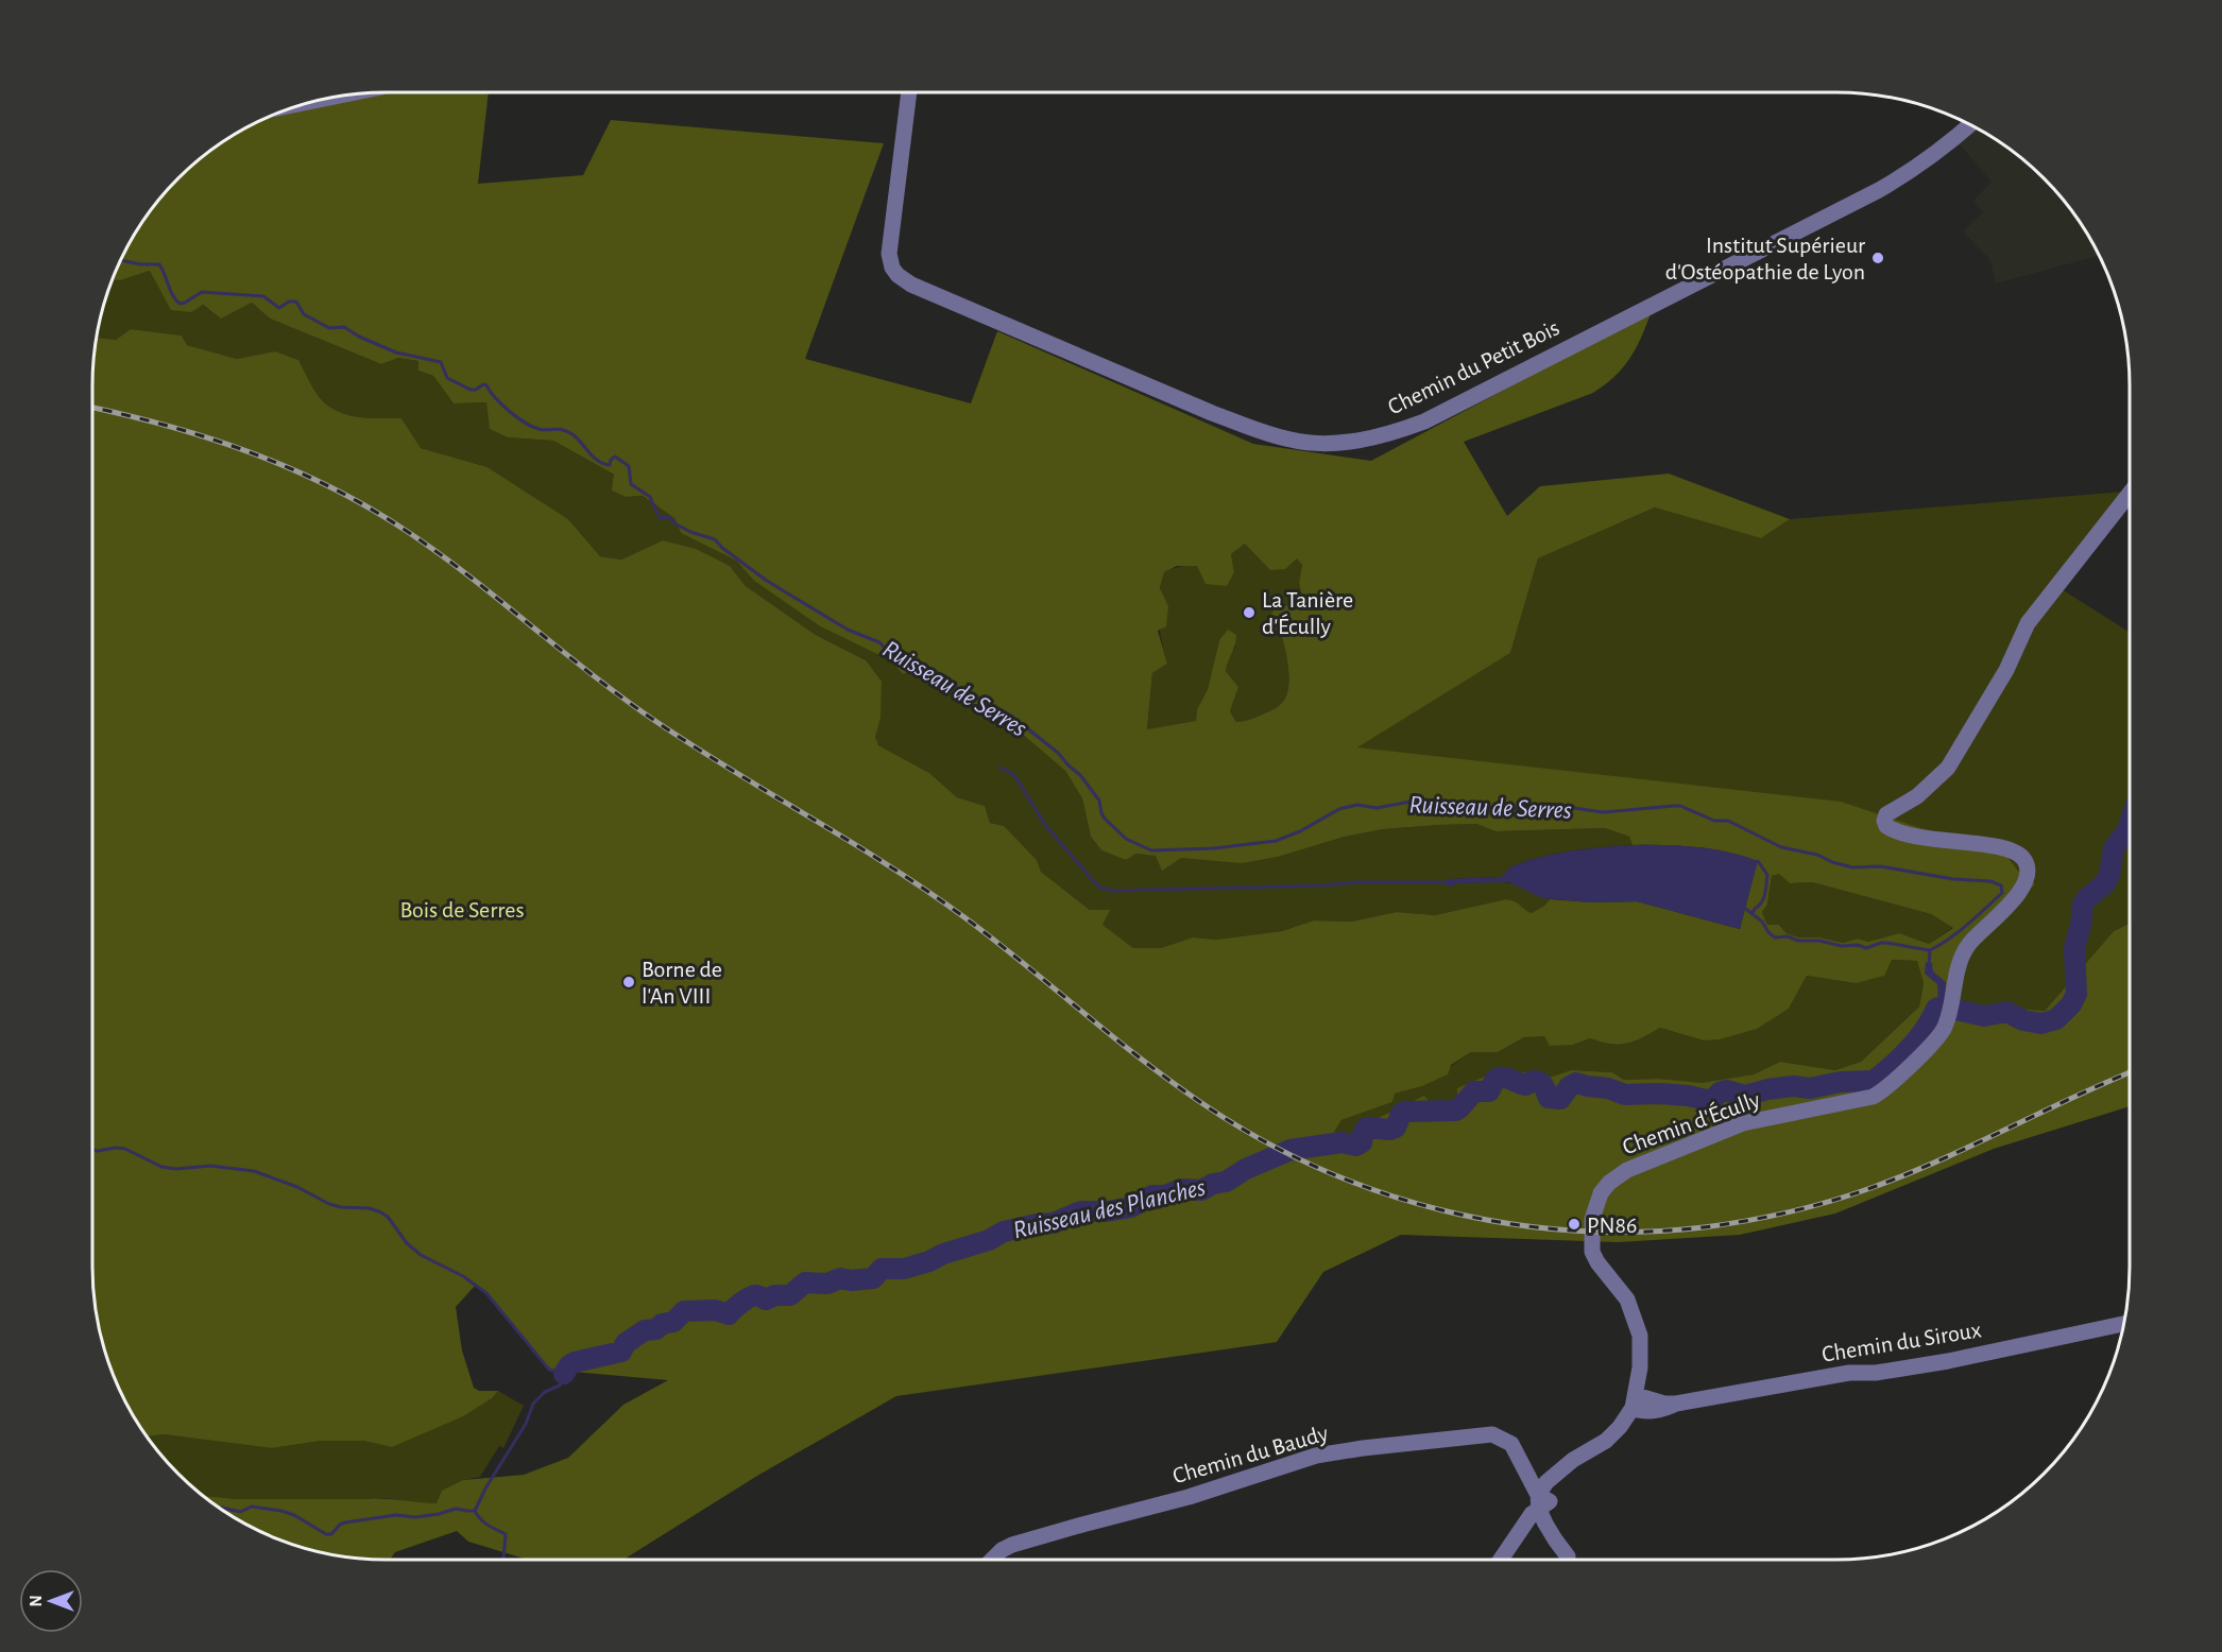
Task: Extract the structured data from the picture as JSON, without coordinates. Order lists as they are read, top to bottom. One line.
{"streets":{"street":["Chemin du Petit Bois","Chemin d'Écully","Chemin du Siroux","Chemin du Baudy"]},"crossings":[["Chemin d'Écully","Chemin du Siroux"],["Chemin d'Écully","Chemin du Baudy"]],"water":["Ruisseau de Serres","Ruisseau des Planches"],"parks":["Bois de Serres"],"places":["Institut Supérieur d'Ostéopathie de Lyon","La Tanière d'Écully","Borne de l'An VIII","PN86"],"north":"left"}
